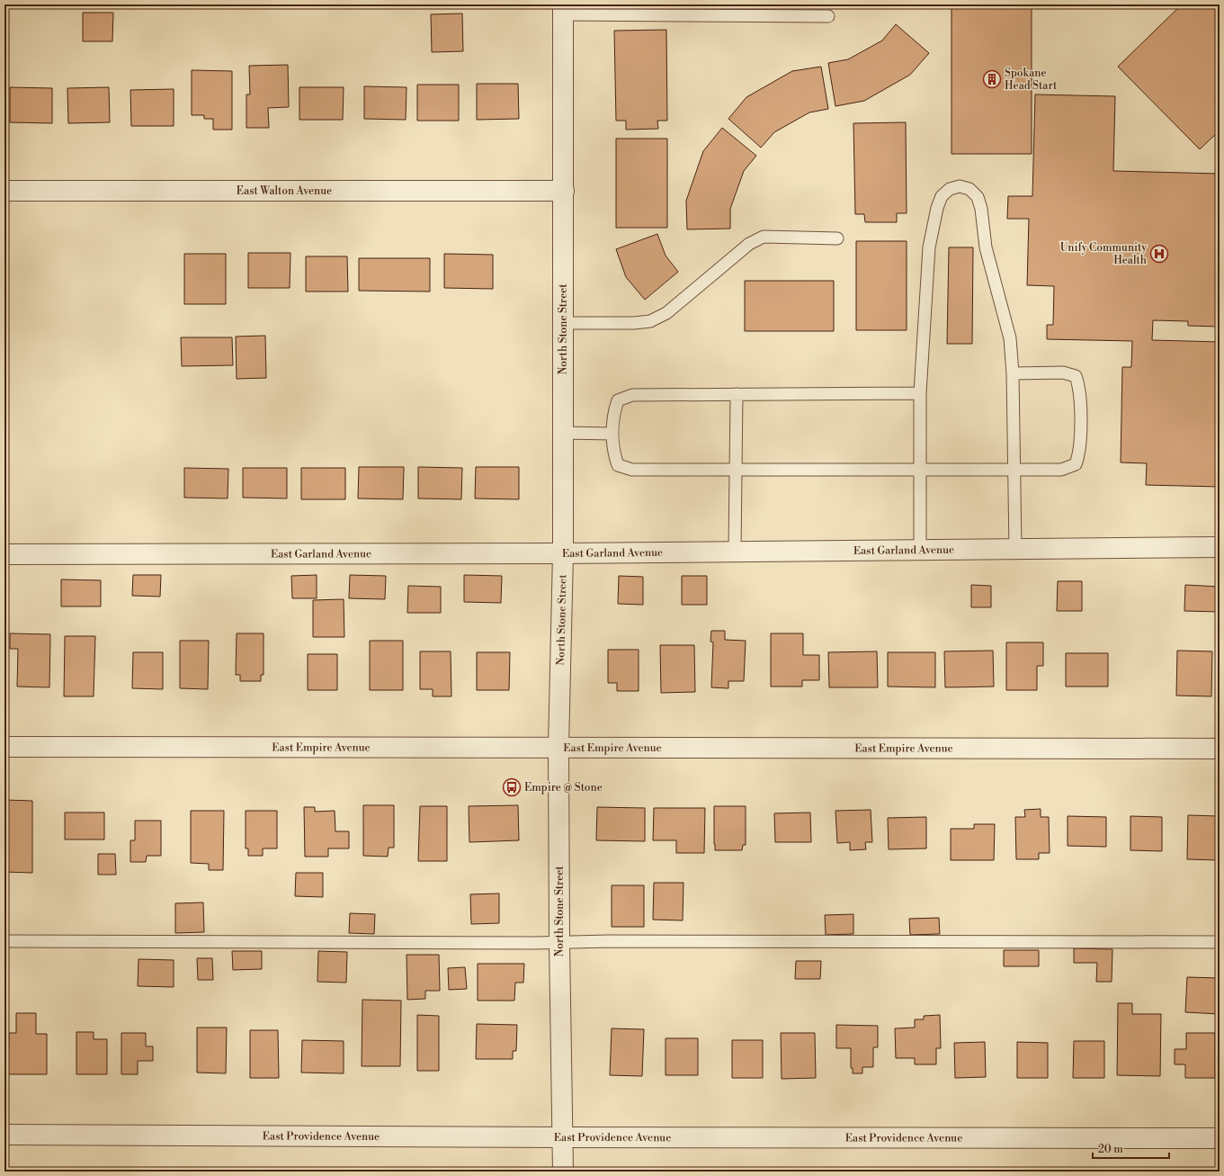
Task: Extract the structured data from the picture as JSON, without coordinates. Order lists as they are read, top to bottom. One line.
{"streets":{"street":["East Walton Avenue","North Stone Street","East Garland Avenue","East Empire Avenue","East Providence Avenue"]},"crossings":[["East Walton Avenue","North Stone Street"],["North Stone Street","East Garland Avenue"],["North Stone Street","East Empire Avenue"],["North Stone Street","East Providence Avenue"]],"places":{"building":["Spokane Head Start"],"hospital":["Unify Community Health"],"bus stop":["Empire @ Stone"]},"scale_bar":"20 m"}
